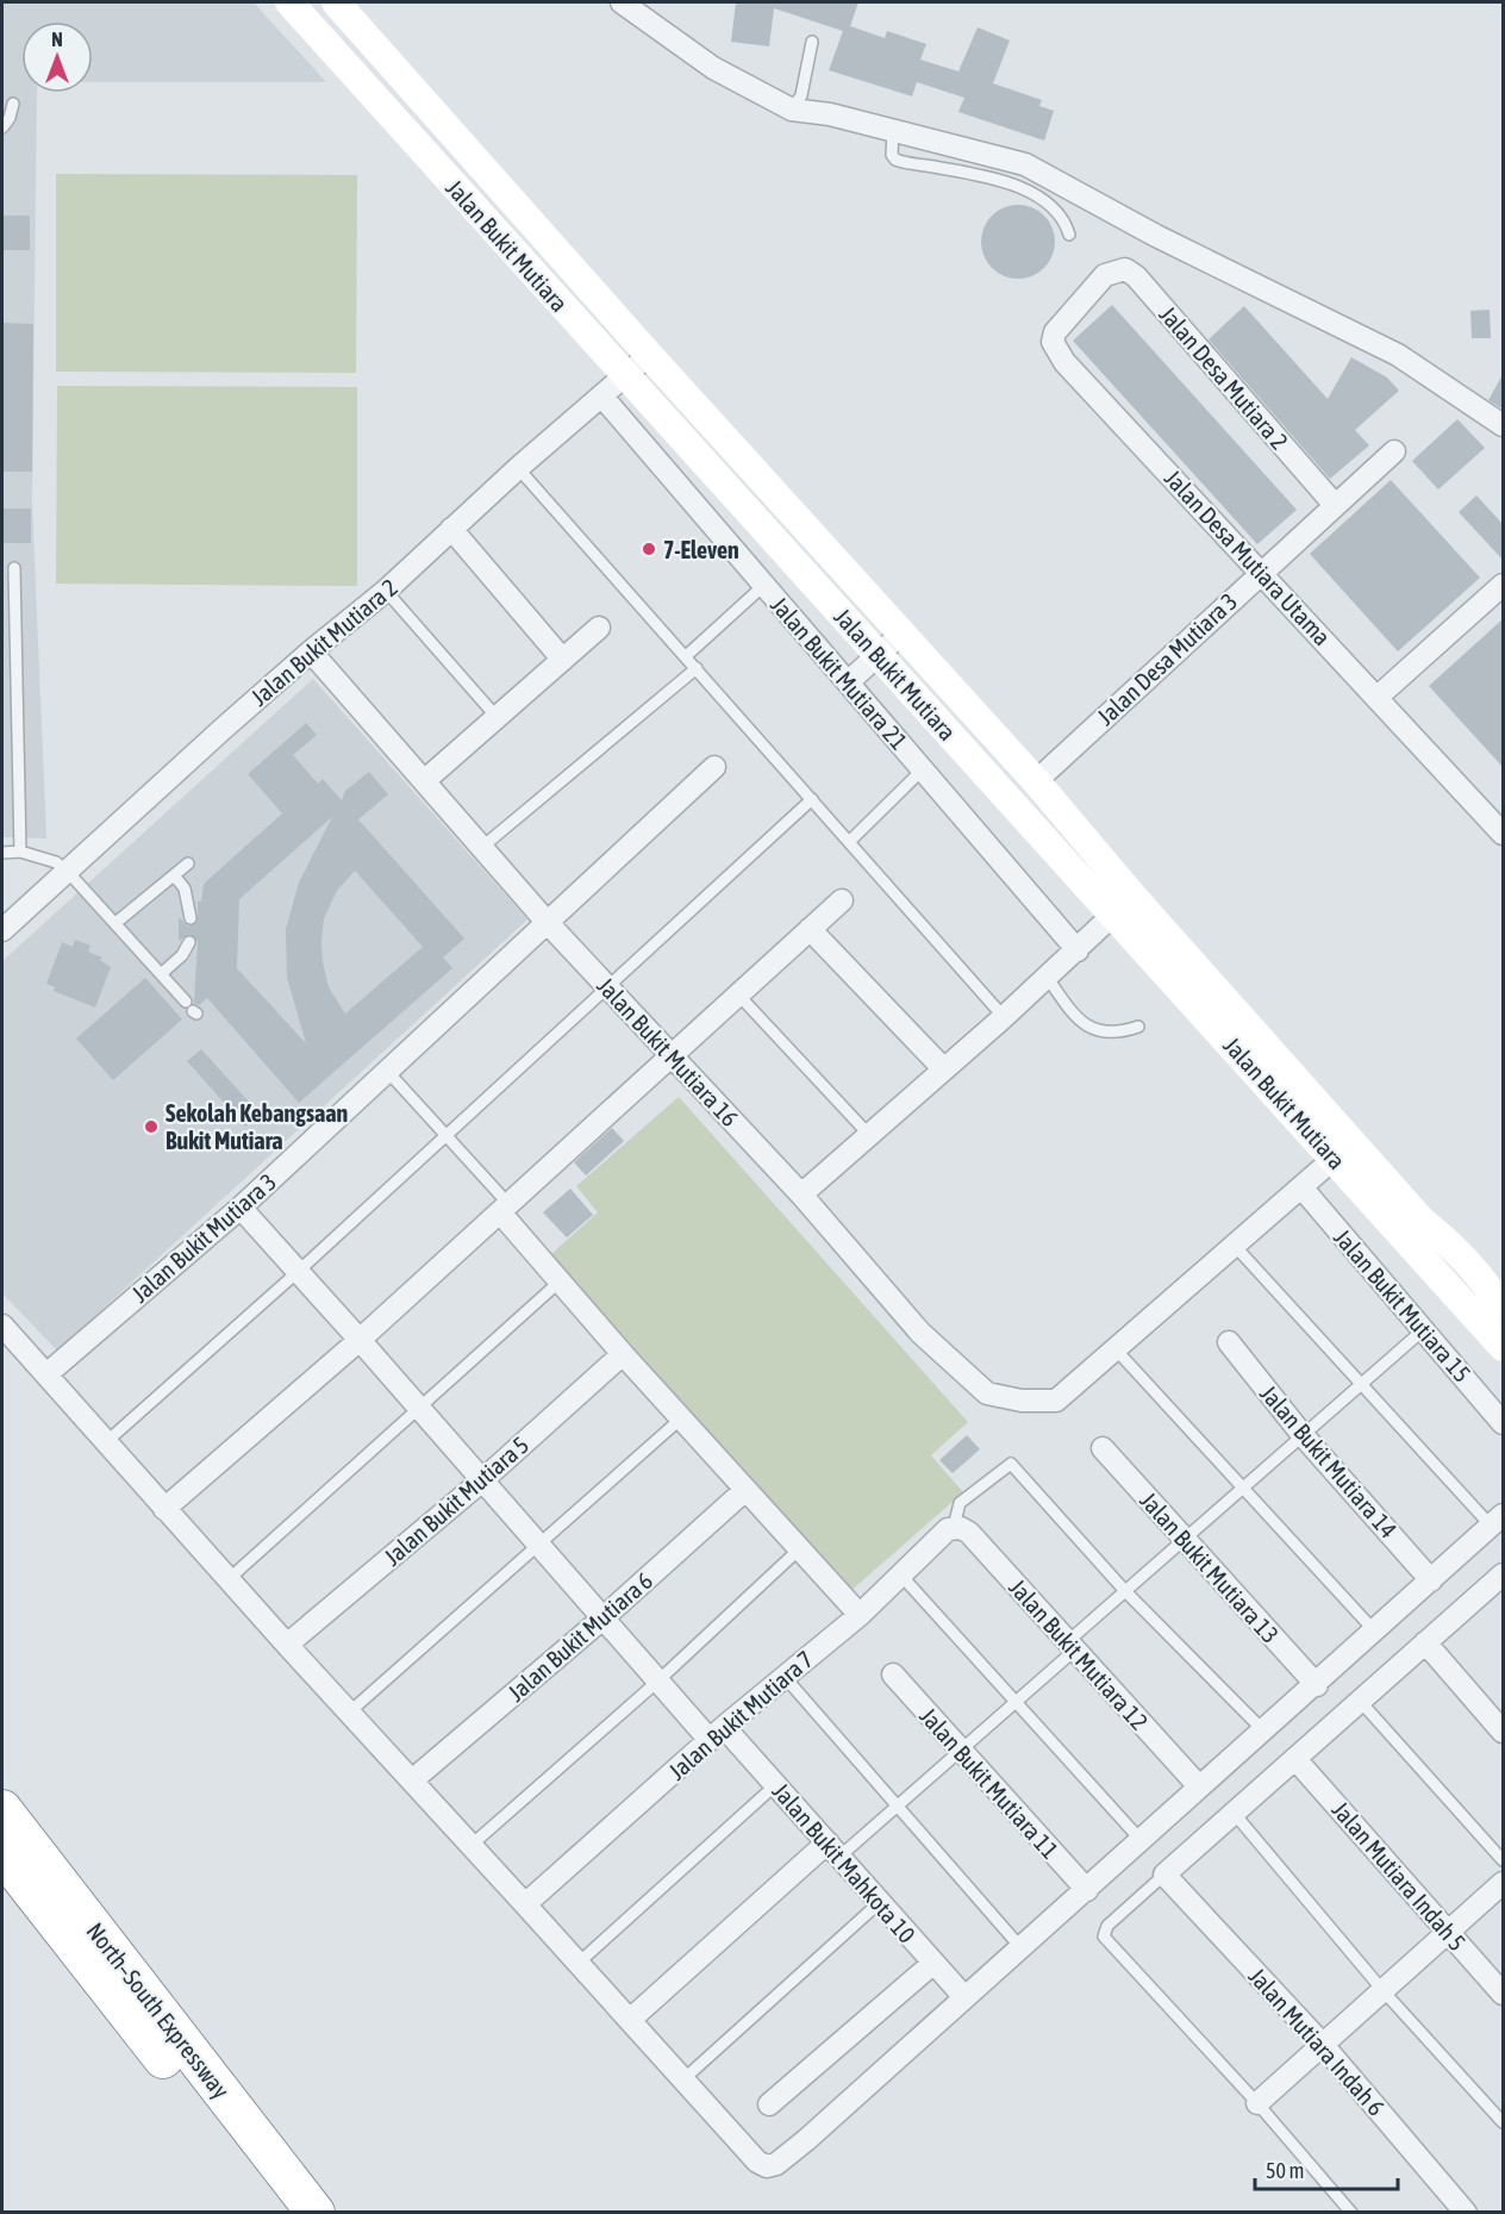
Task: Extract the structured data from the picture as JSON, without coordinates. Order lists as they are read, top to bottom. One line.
{"streets":{"highway":["North–South Expressway"],"street":["Jalan Bukit Mutiara","Jalan Desa Mutiara 2","Jalan Desa Mutiara Utama","Jalan Bukit Mutiara 2","Jalan Desa Mutiara 3","Jalan Bukit Mutiara 21","Jalan Bukit Mutiara 16","Jalan Bukit Mutiara 3","Jalan Bukit Mutiara 15","Jalan Bukit Mutiara 14","Jalan Bukit Mutiara 5","Jalan Bukit Mutiara 13","Jalan Bukit Mutiara 6","Jalan Bukit Mutiara 12","Jalan Bukit Mutiara 7","Jalan Bukit Mutiara 11","Jalan Bukit Mahkota 10","Jalan Mutiara Indah 5","Jalan Mutiara Indah 6"]},"crossings":[["Jalan Bukit Mutiara","Jalan Bukit Mutiara 2"],["Jalan Bukit Mutiara","Jalan Desa Mutiara 3"],["Jalan Desa Mutiara 2","Jalan Desa Mutiara Utama"],["Jalan Desa Mutiara 2","Jalan Desa Mutiara 3"],["Jalan Desa Mutiara Utama","Jalan Desa Mutiara 3"],["Jalan Bukit Mutiara 2","Jalan Bukit Mutiara 21"],["Jalan Bukit Mutiara 2","Jalan Bukit Mutiara 16"],["Jalan Bukit Mutiara 16","Jalan Bukit Mutiara 3"],["Jalan Bukit Mutiara 3","Jalan Bukit Mahkota 10"],["Jalan Bukit Mutiara 5","Jalan Bukit Mahkota 10"],["Jalan Bukit Mutiara 6","Jalan Bukit Mahkota 10"],["Jalan Bukit Mutiara 12","Jalan Bukit Mutiara 7"],["Jalan Bukit Mutiara 7","Jalan Bukit Mahkota 10"]],"places":["7-Eleven","Sekolah Kebangsaan Bukit Mutiara"],"scale_bar":"50 m","north":"top"}
